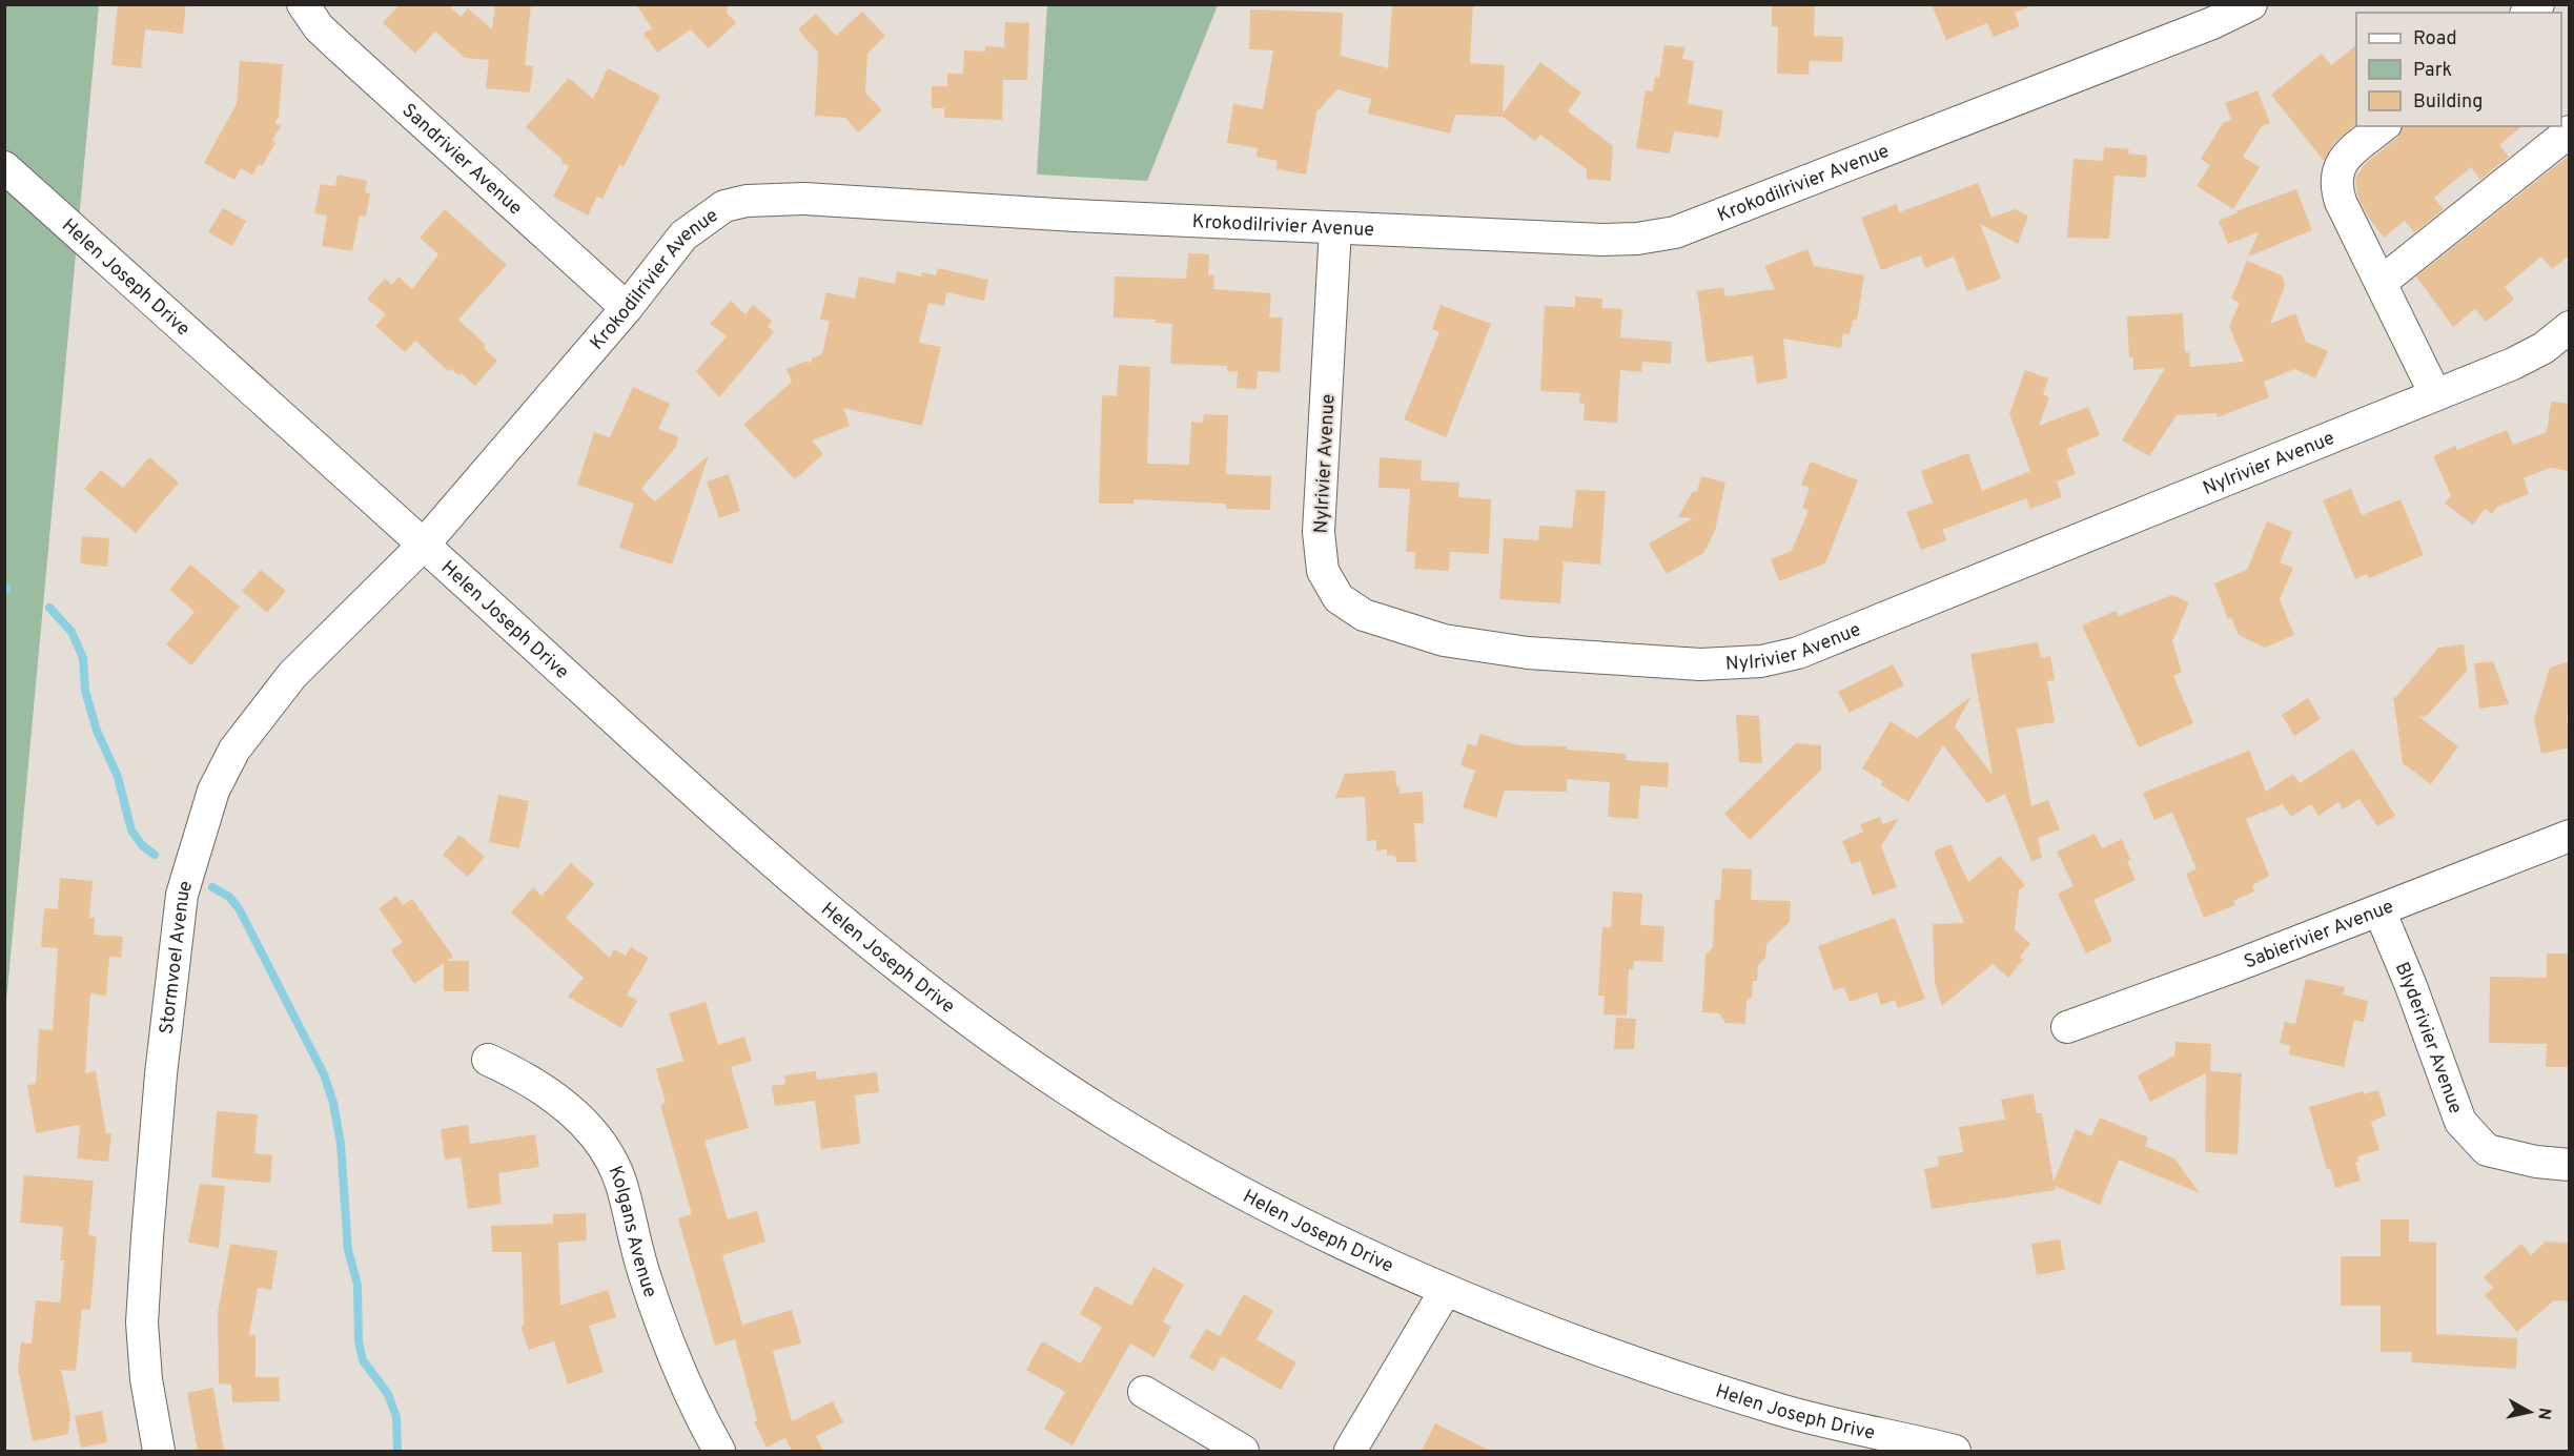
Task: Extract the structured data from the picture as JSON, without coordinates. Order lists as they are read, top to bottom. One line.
{"streets":{"street":["Sandrivier Avenue","Krokodilrivier Avenue","Helen Joseph Drive","Nylrivier Avenue","Sabierivier Avenue","Stormvoel Avenue","Blyderivier Avenue","Kolgans Avenue"]},"crossings":[["Sandrivier Avenue","Krokodilrivier Avenue"],["Krokodilrivier Avenue","Helen Joseph Drive"],["Krokodilrivier Avenue","Nylrivier Avenue"],["Krokodilrivier Avenue","Stormvoel Avenue"],["Helen Joseph Drive","Stormvoel Avenue"],["Sabierivier Avenue","Blyderivier Avenue"]],"legend":["Road","Park","Building"],"north":"right"}
